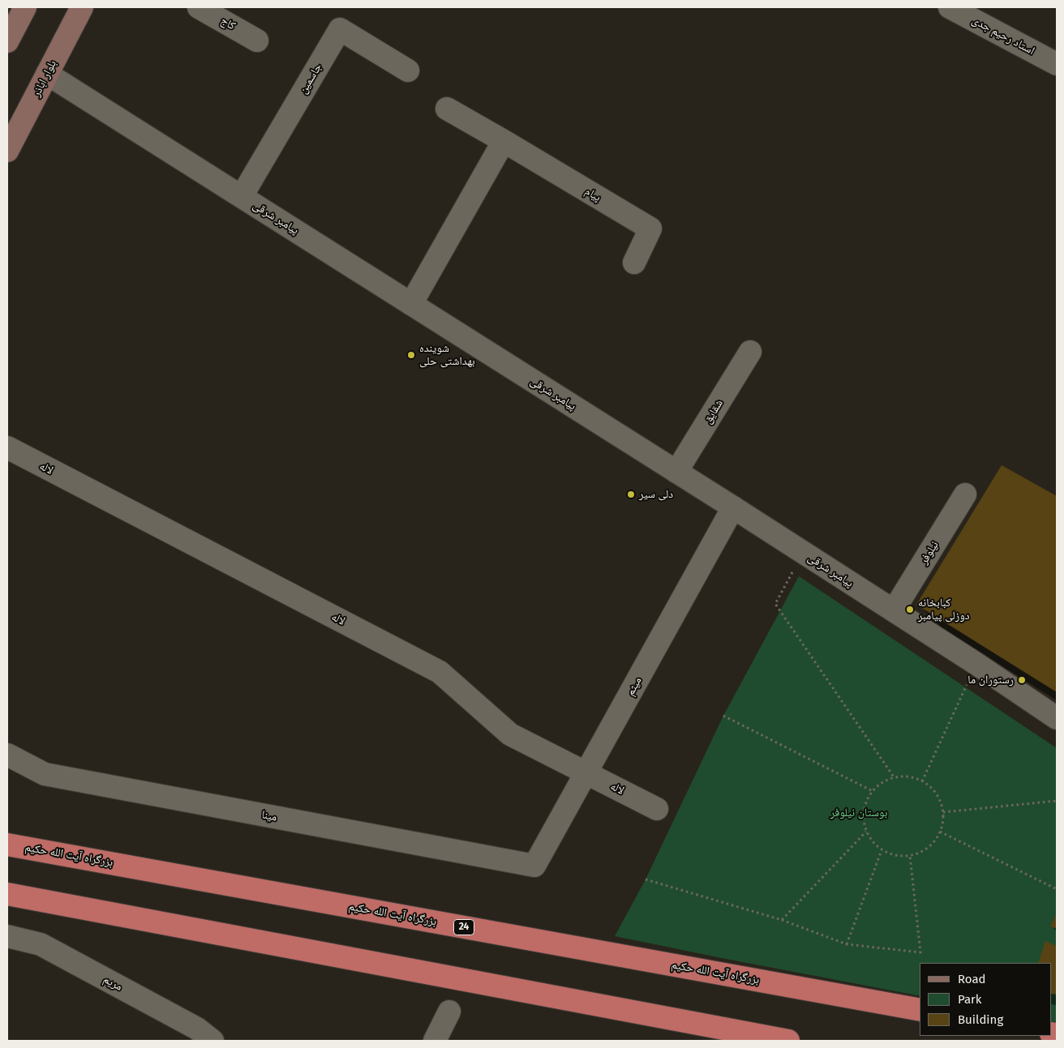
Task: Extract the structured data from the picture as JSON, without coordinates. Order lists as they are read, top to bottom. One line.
{"streets":{"highway":["بزرگراه آیت الله حکیم","24"],"main road":["بلوار اباذر"],"street":["کاج","استاد رحیم جدی","جاسمین","پیام","پیامبر شرقی","شقایق","لاله","نیلوفر","میثم","مینا","مریم"]},"crossings":[["بلوار اباذر","پیامبر شرقی"],["جاسمین","پیامبر شرقی"],["پیامبر شرقی","شقایق"],["پیامبر شرقی","نیلوفر"],["پیامبر شرقی","میثم"],["لاله","میثم"],["میثم","مینا"]],"parks":["بوستان نیلوفر"],"places":["شوینده بهداشتی حلی","دلی سیر","کبابخانه دوزلی پیامبر","رستوران ما"],"legend":["Road","Park","Building"]}
